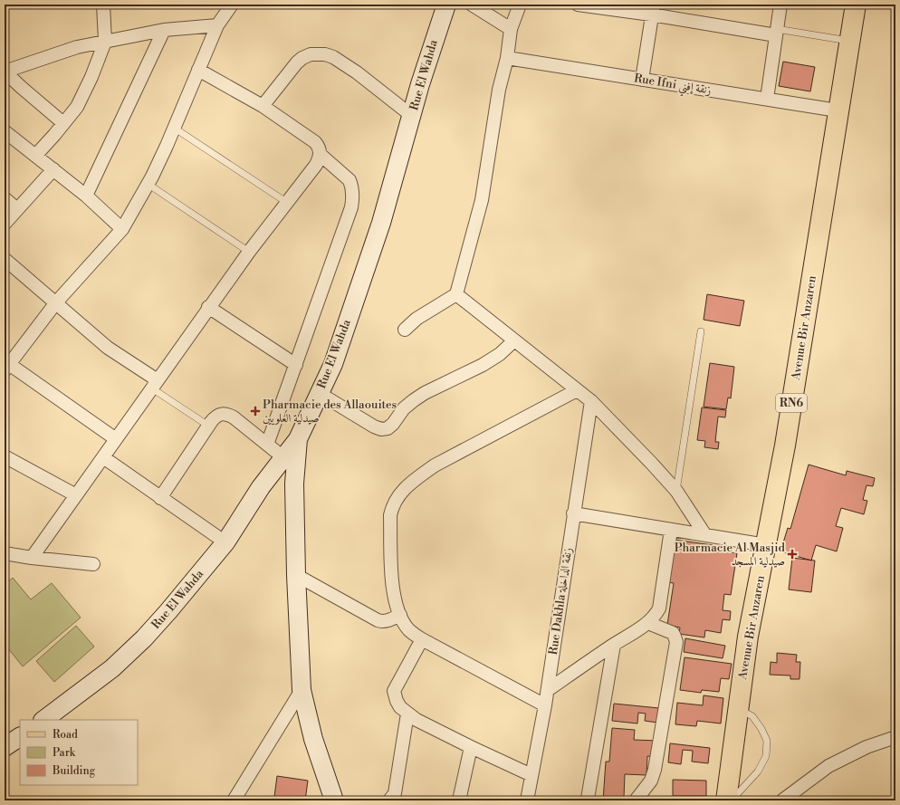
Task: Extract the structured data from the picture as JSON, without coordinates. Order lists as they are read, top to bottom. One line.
{"streets":{"main road":["Avenue Bir Anzaren","RN6"],"street":["Rue El Wahda","Rue Ifni زنقة إفني","Rue Dakhla زنقة الداخلة"]},"crossings":[["Rue Ifni زنقة إفني","Avenue Bir Anzaren"]],"places":{"health":["Pharmacie des Allaouites صيدلية العلويين","Pharmacie Al Masjid صيدلية المسجد"]},"legend":["Road","Park","Building"]}
